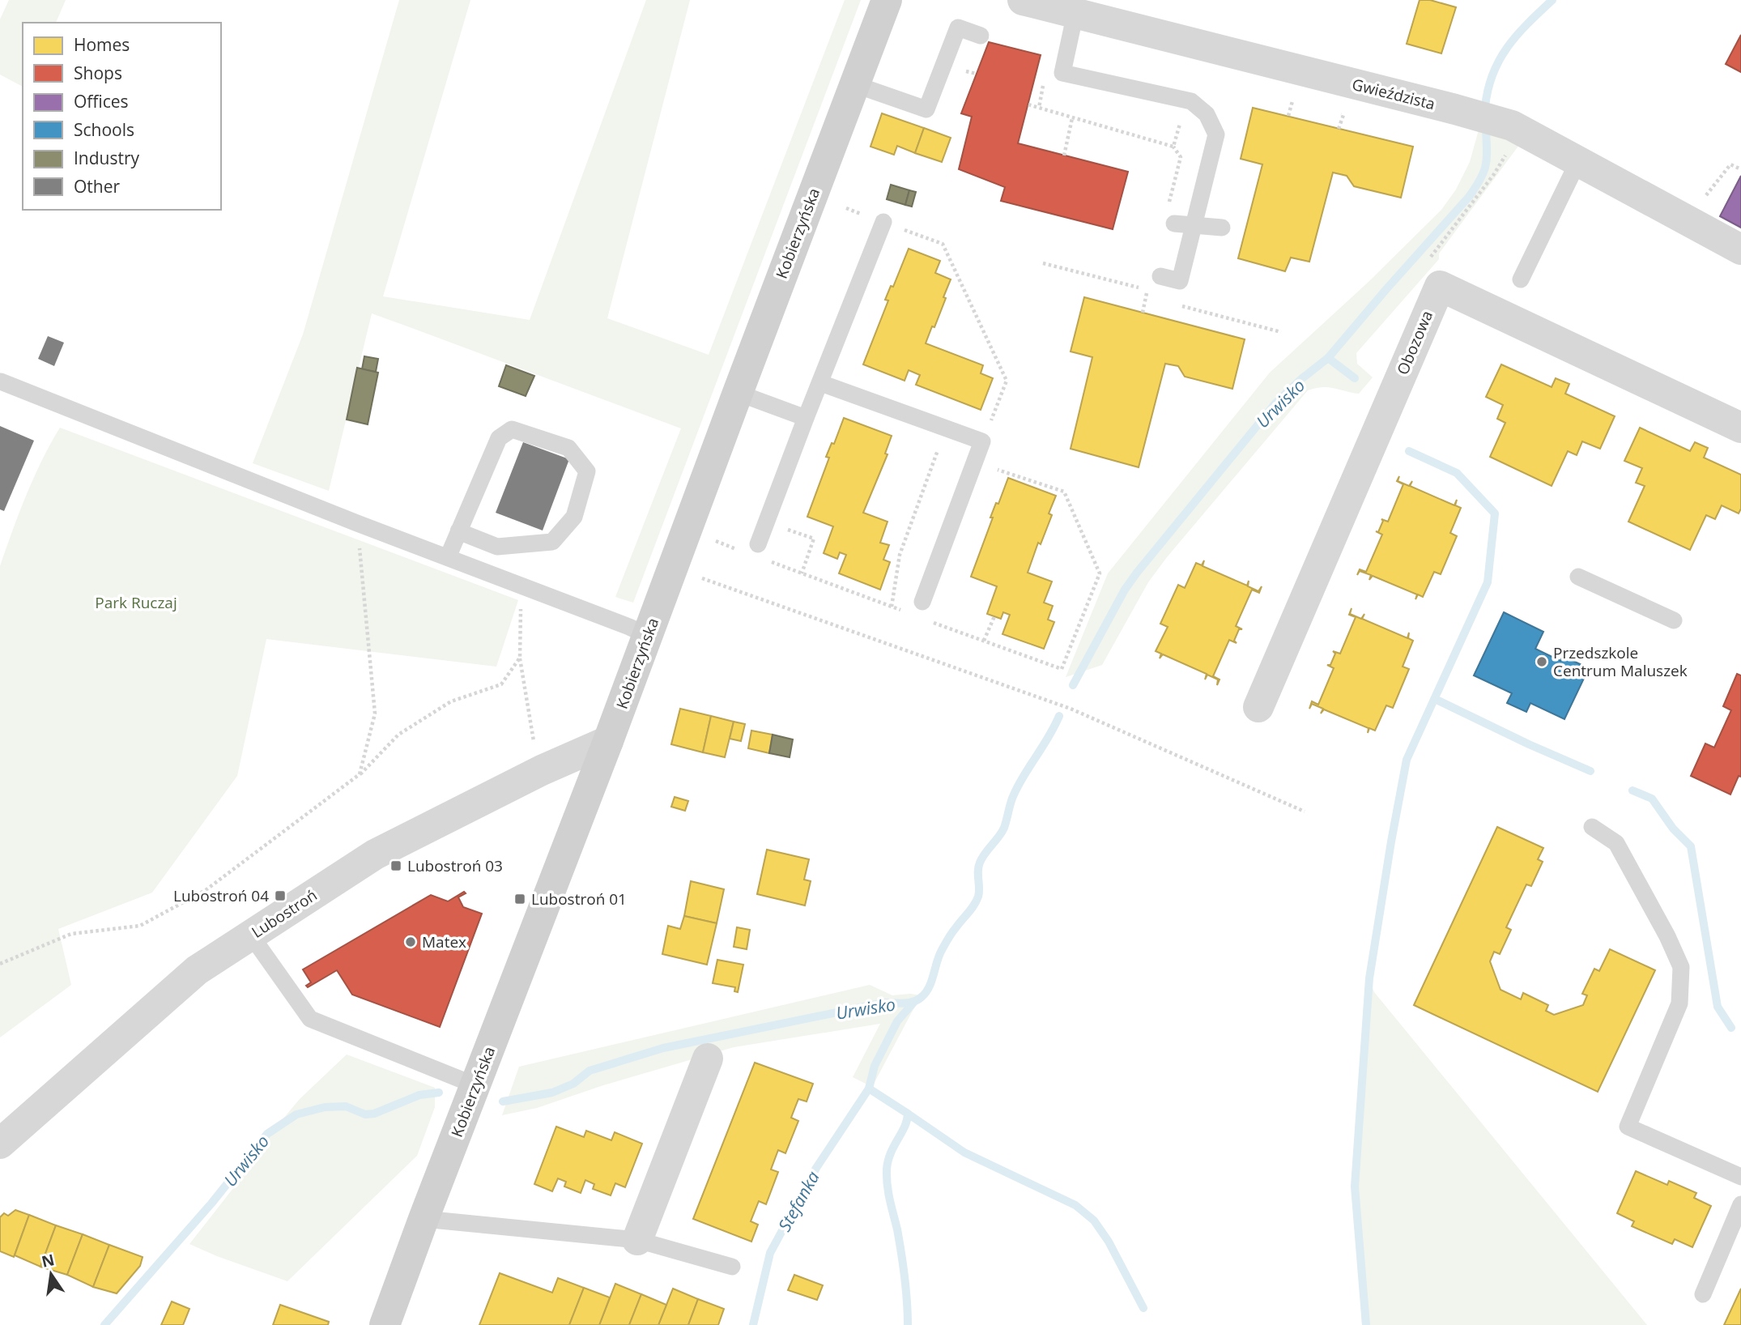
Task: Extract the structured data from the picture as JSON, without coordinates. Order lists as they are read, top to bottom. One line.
{"streets":{"street":["Gwieździsta","Kobierzyńska","Obozowa","Lubostroń"]},"crossings":[["Kobierzyńska","Lubostroń"]],"water":["Urwisko","Stefanka"],"parks":["Park Ruczaj"],"places":{"other":["Przedszkole Centrum Maluszek","Matex"],"transit":["Lubostroń 03","Lubostroń 04","Lubostroń 01"]},"legend":["Homes","Shops","Offices","Schools","Industry","Other"],"north":"top"}
